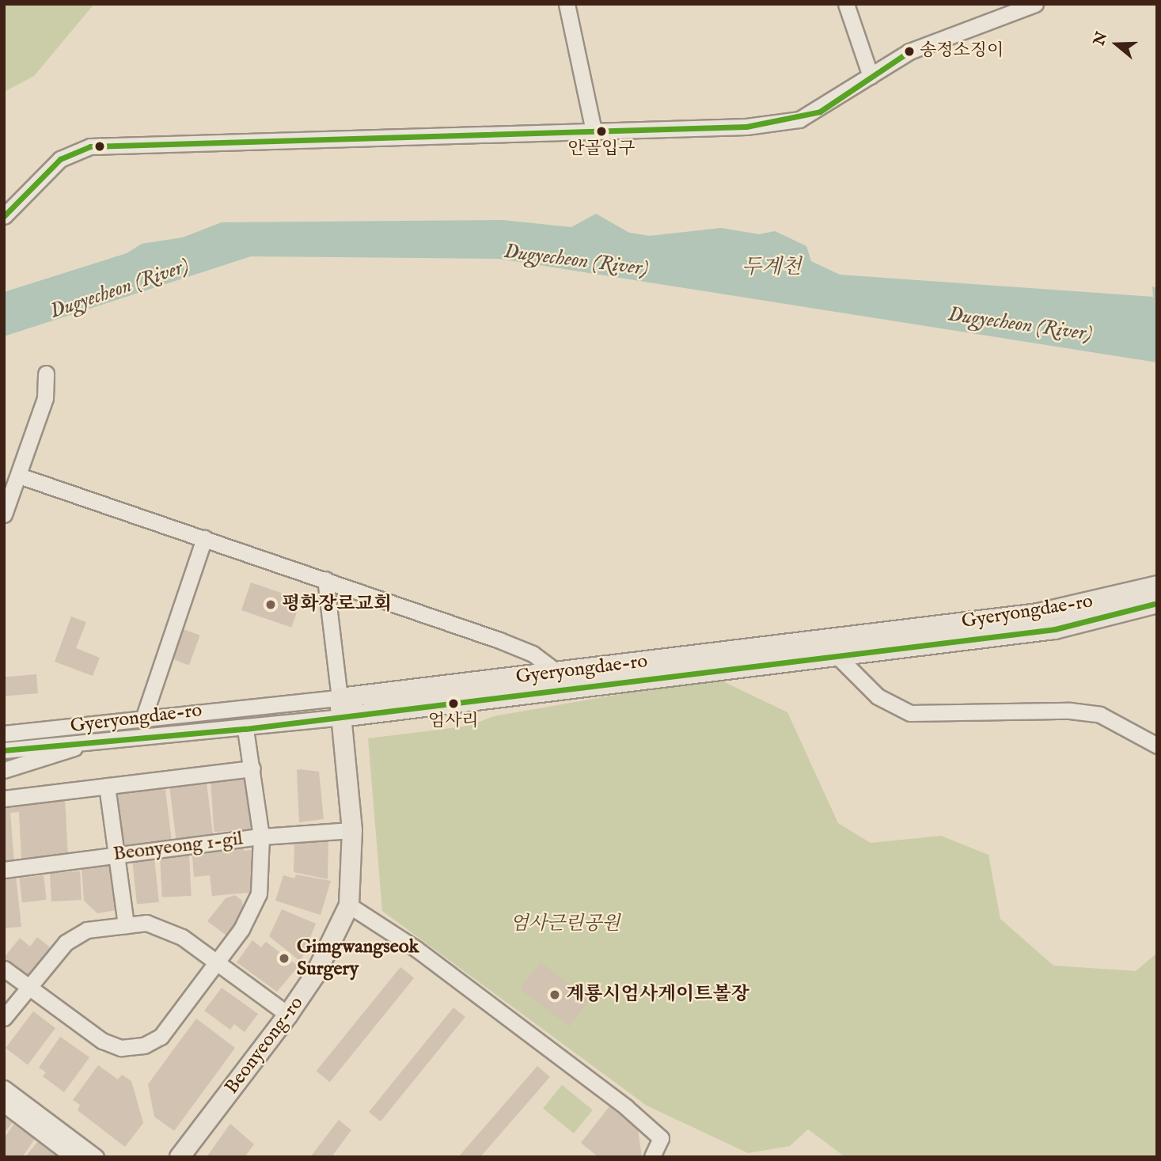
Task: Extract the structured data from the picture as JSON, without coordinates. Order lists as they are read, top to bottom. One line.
{"streets":{"main road":["Gyeryongdae-ro","Beonyeong-ro"],"street":["Beonyeong 1-gil"]},"crossings":[["Gyeryongdae-ro","Beonyeong-ro"],["Beonyeong 1-gil","Beonyeong-ro"]],"water":["Dugyecheon (River)","두계천"],"parks":["엄사근린공원"],"places":["송정소징이","안골입구","평화장로교회","엄사리","Gimgwangseok Surgery","계룡시엄사게이트볼장"],"north":"left"}
